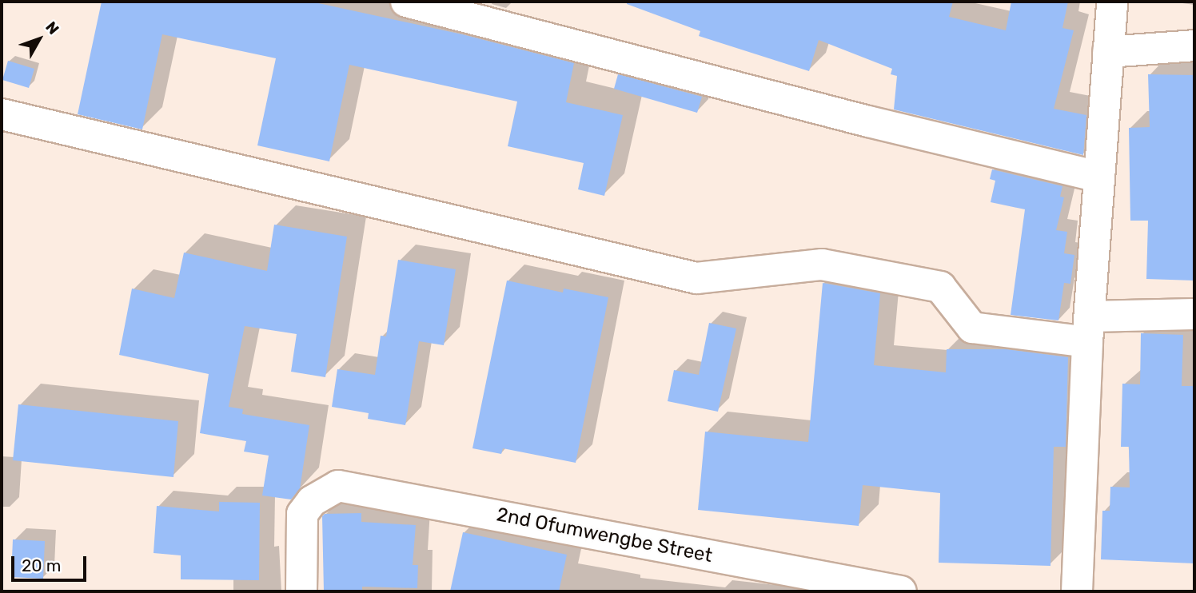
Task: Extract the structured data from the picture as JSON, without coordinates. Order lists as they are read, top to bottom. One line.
{"streets":{"street":["2nd Ofumwengbe Street"]},"scale_bar":"20 m","north":"top right"}
